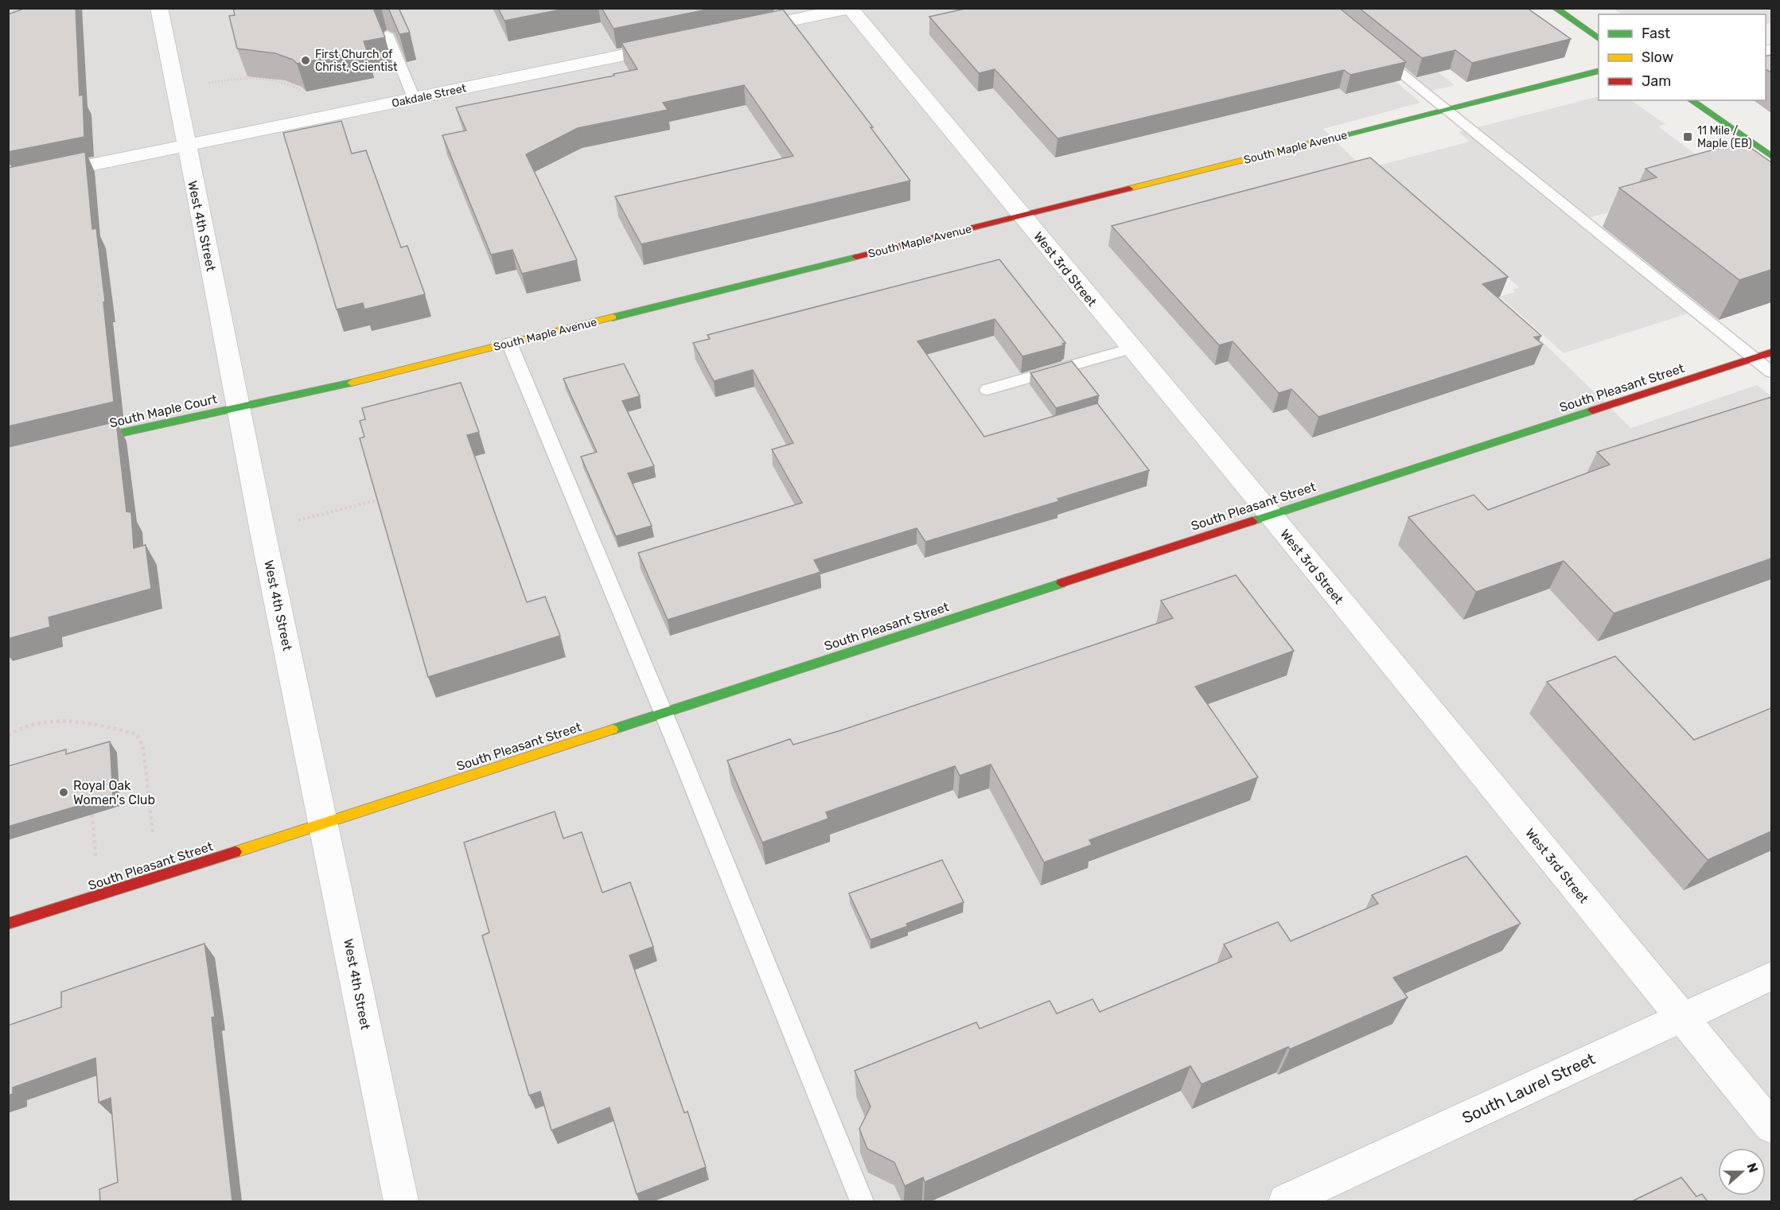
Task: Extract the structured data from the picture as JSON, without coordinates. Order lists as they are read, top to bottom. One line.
{"streets":{"street":["Oakdale Street","South Maple Avenue","West 4th Street","West 3rd Street","South Pleasant Street","South Maple Court","South Laurel Street"]},"crossings":[["Oakdale Street","West 4th Street"],["South Maple Avenue","West 4th Street"],["South Maple Avenue","West 3rd Street"],["South Maple Avenue","South Maple Court"],["West 4th Street","South Pleasant Street"],["West 4th Street","South Maple Court"],["West 3rd Street","South Pleasant Street"],["West 3rd Street","South Laurel Street"]],"places":{"other":["First Church of Christ, Scientist","Royal Oak Women's Club"],"transit":["11 Mile / Maple (EB)"]},"legend":["Fast","Slow","Jam"],"north":"right"}
